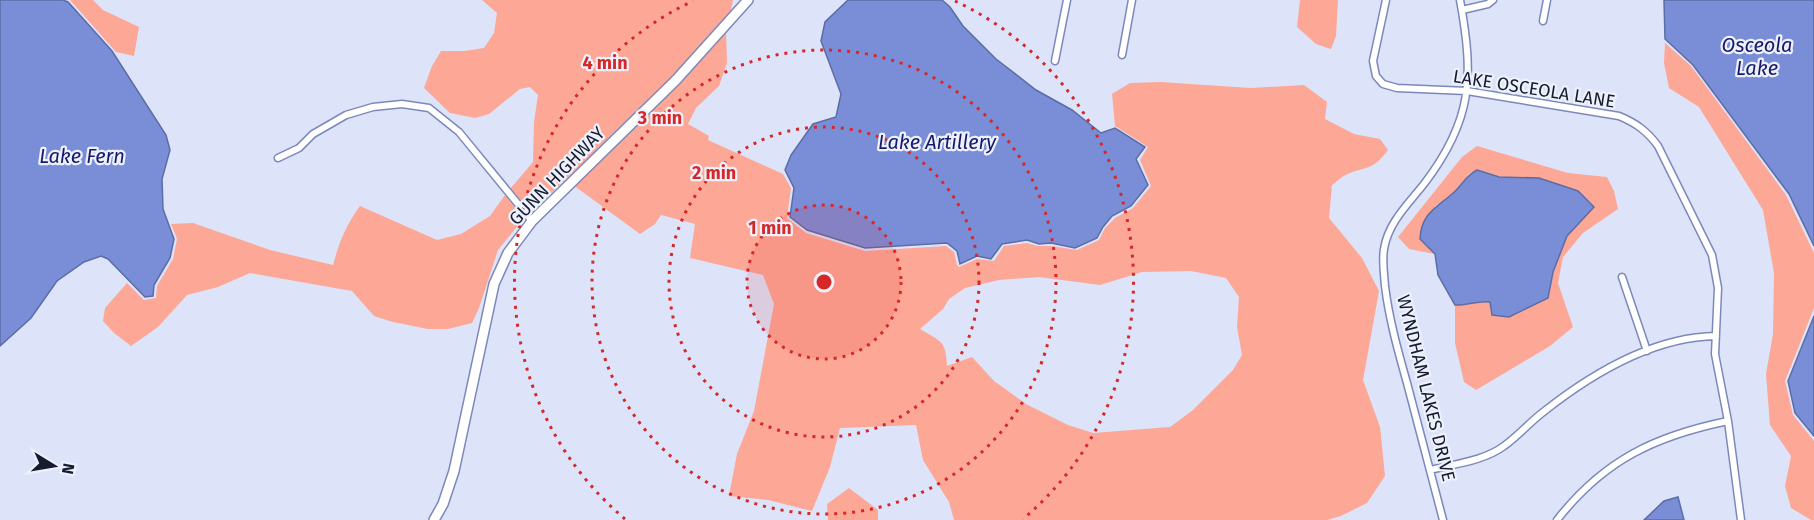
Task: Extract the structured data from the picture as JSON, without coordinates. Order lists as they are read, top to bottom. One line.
{"streets":{"main road":["GUNN HIGHWAY"],"street":["LAKE OSCEOLA LANE","WYNDHAM LAKES DRIVE"]},"crossings":[["LAKE OSCEOLA LANE","WYNDHAM LAKES DRIVE"]],"water":["Osceola Lake","Lake Artillery","Lake Fern"],"north":"right","rings":["4 min","3 min","2 min","1 min"]}
